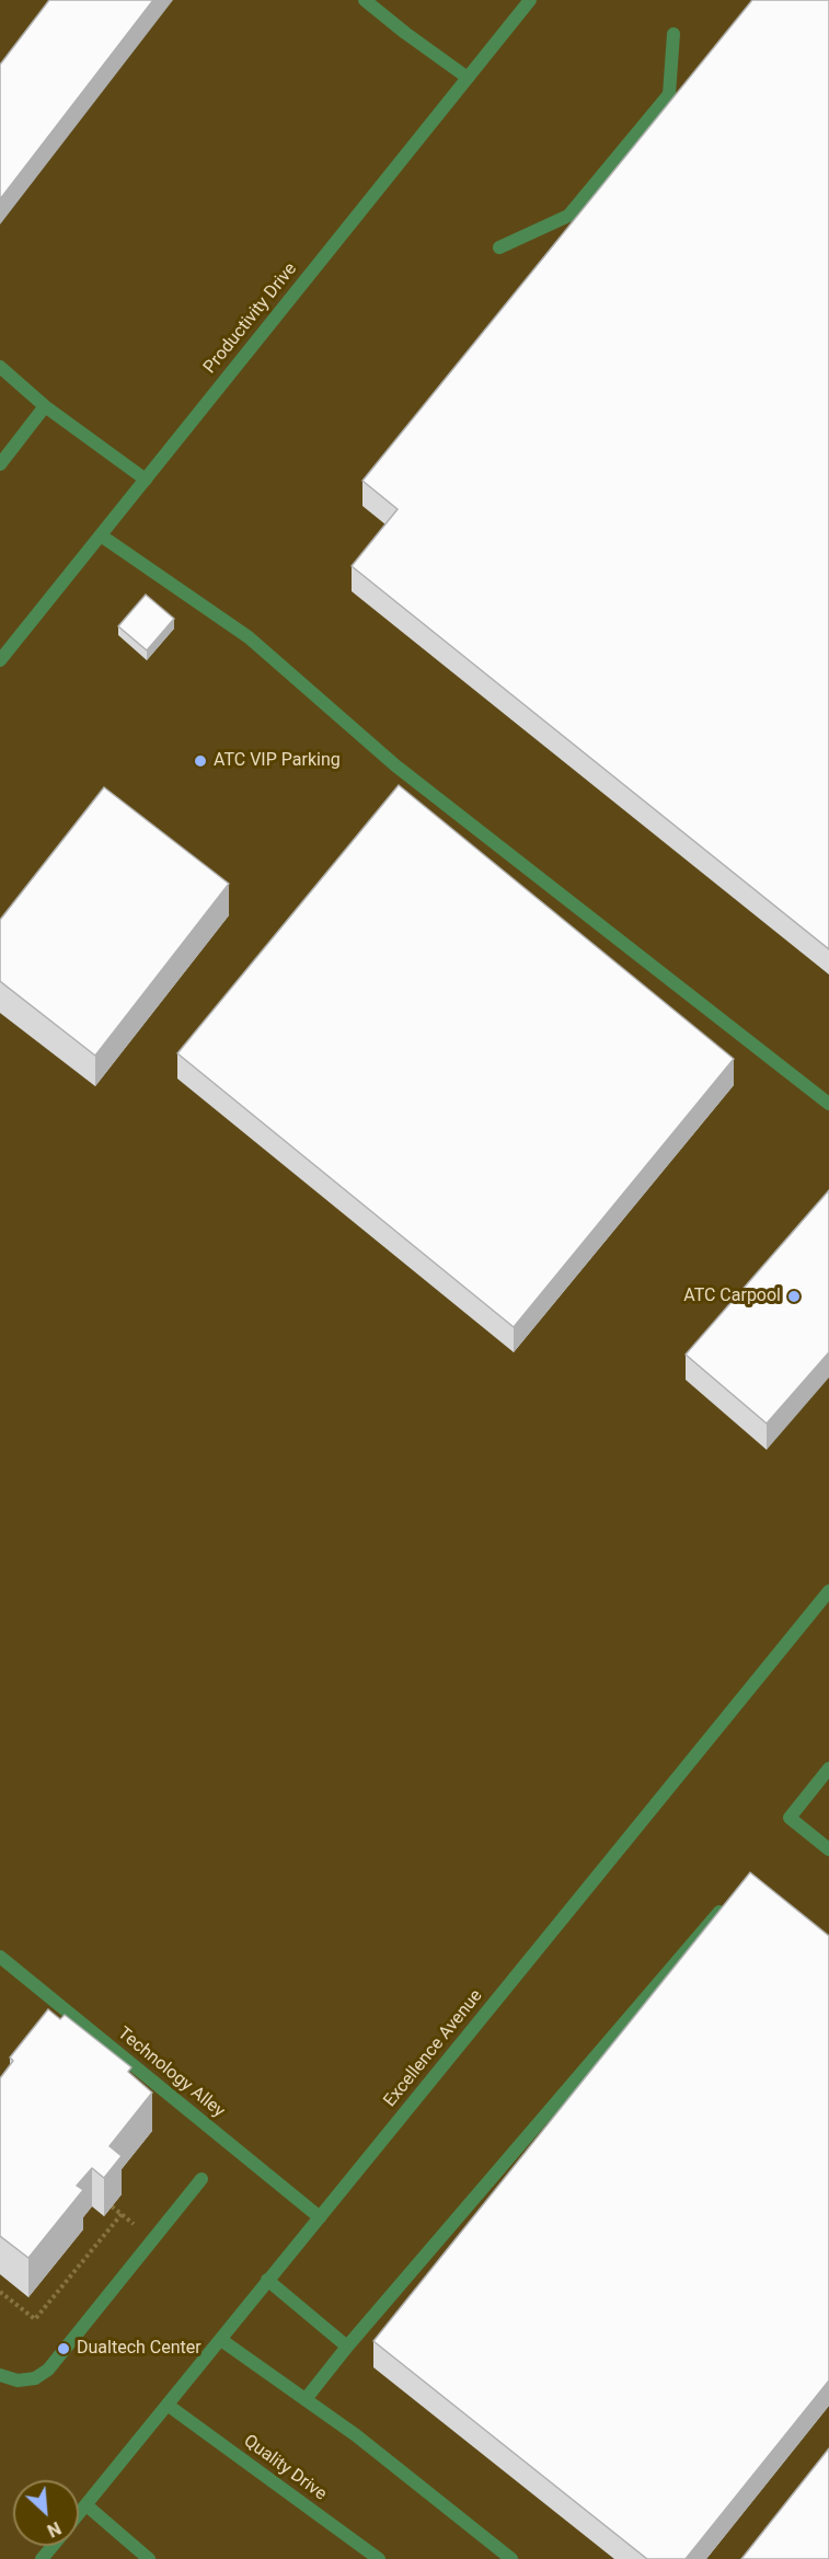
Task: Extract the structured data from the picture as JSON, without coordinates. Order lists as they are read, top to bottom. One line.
{"streets":{"street":["Productivity Drive","Excellence Avenue","Technology Alley","Quality Drive"]},"crossings":[["Excellence Avenue","Technology Alley"],["Excellence Avenue","Quality Drive"]],"places":["ATC VIP Parking","ATC Carpool","Dualtech Center"],"north":"bottom right"}
